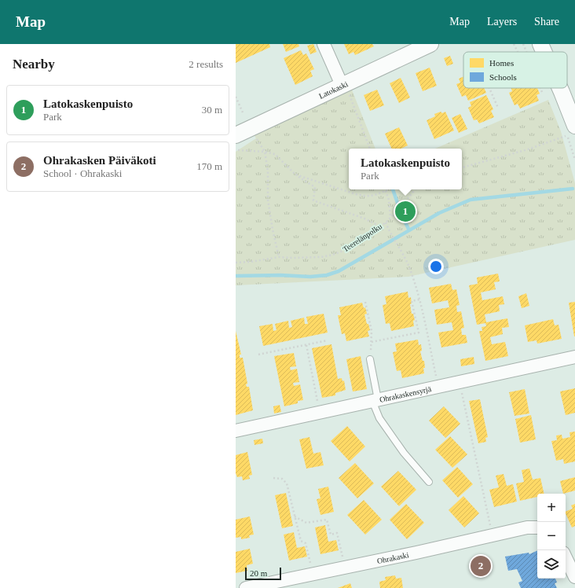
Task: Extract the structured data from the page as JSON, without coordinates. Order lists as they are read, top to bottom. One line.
{"streets":{"street":["Latokaski","Ohrakaskensyrjä","Ohrakaski"],"path":["Teerelänpolku"]},"legend":["Homes","Schools"],"scale_bar":"20 m","page":{"header":"Map","nav":["Map","Layers","Share"],"heading":["Nearby","2 results"],"list":[{"mark":"1","name":"Latokaskenpuisto","note":"Park","value":"30 m"},{"mark":"2","name":"Ohrakasken Päiväkoti","note":"School · Ohrakaski","value":"170 m"}],"popup":["Latokaskenpuisto","Park"],"pins":["1","2"],"map_buttons":["+","−"],"scale":"20 m"}}
